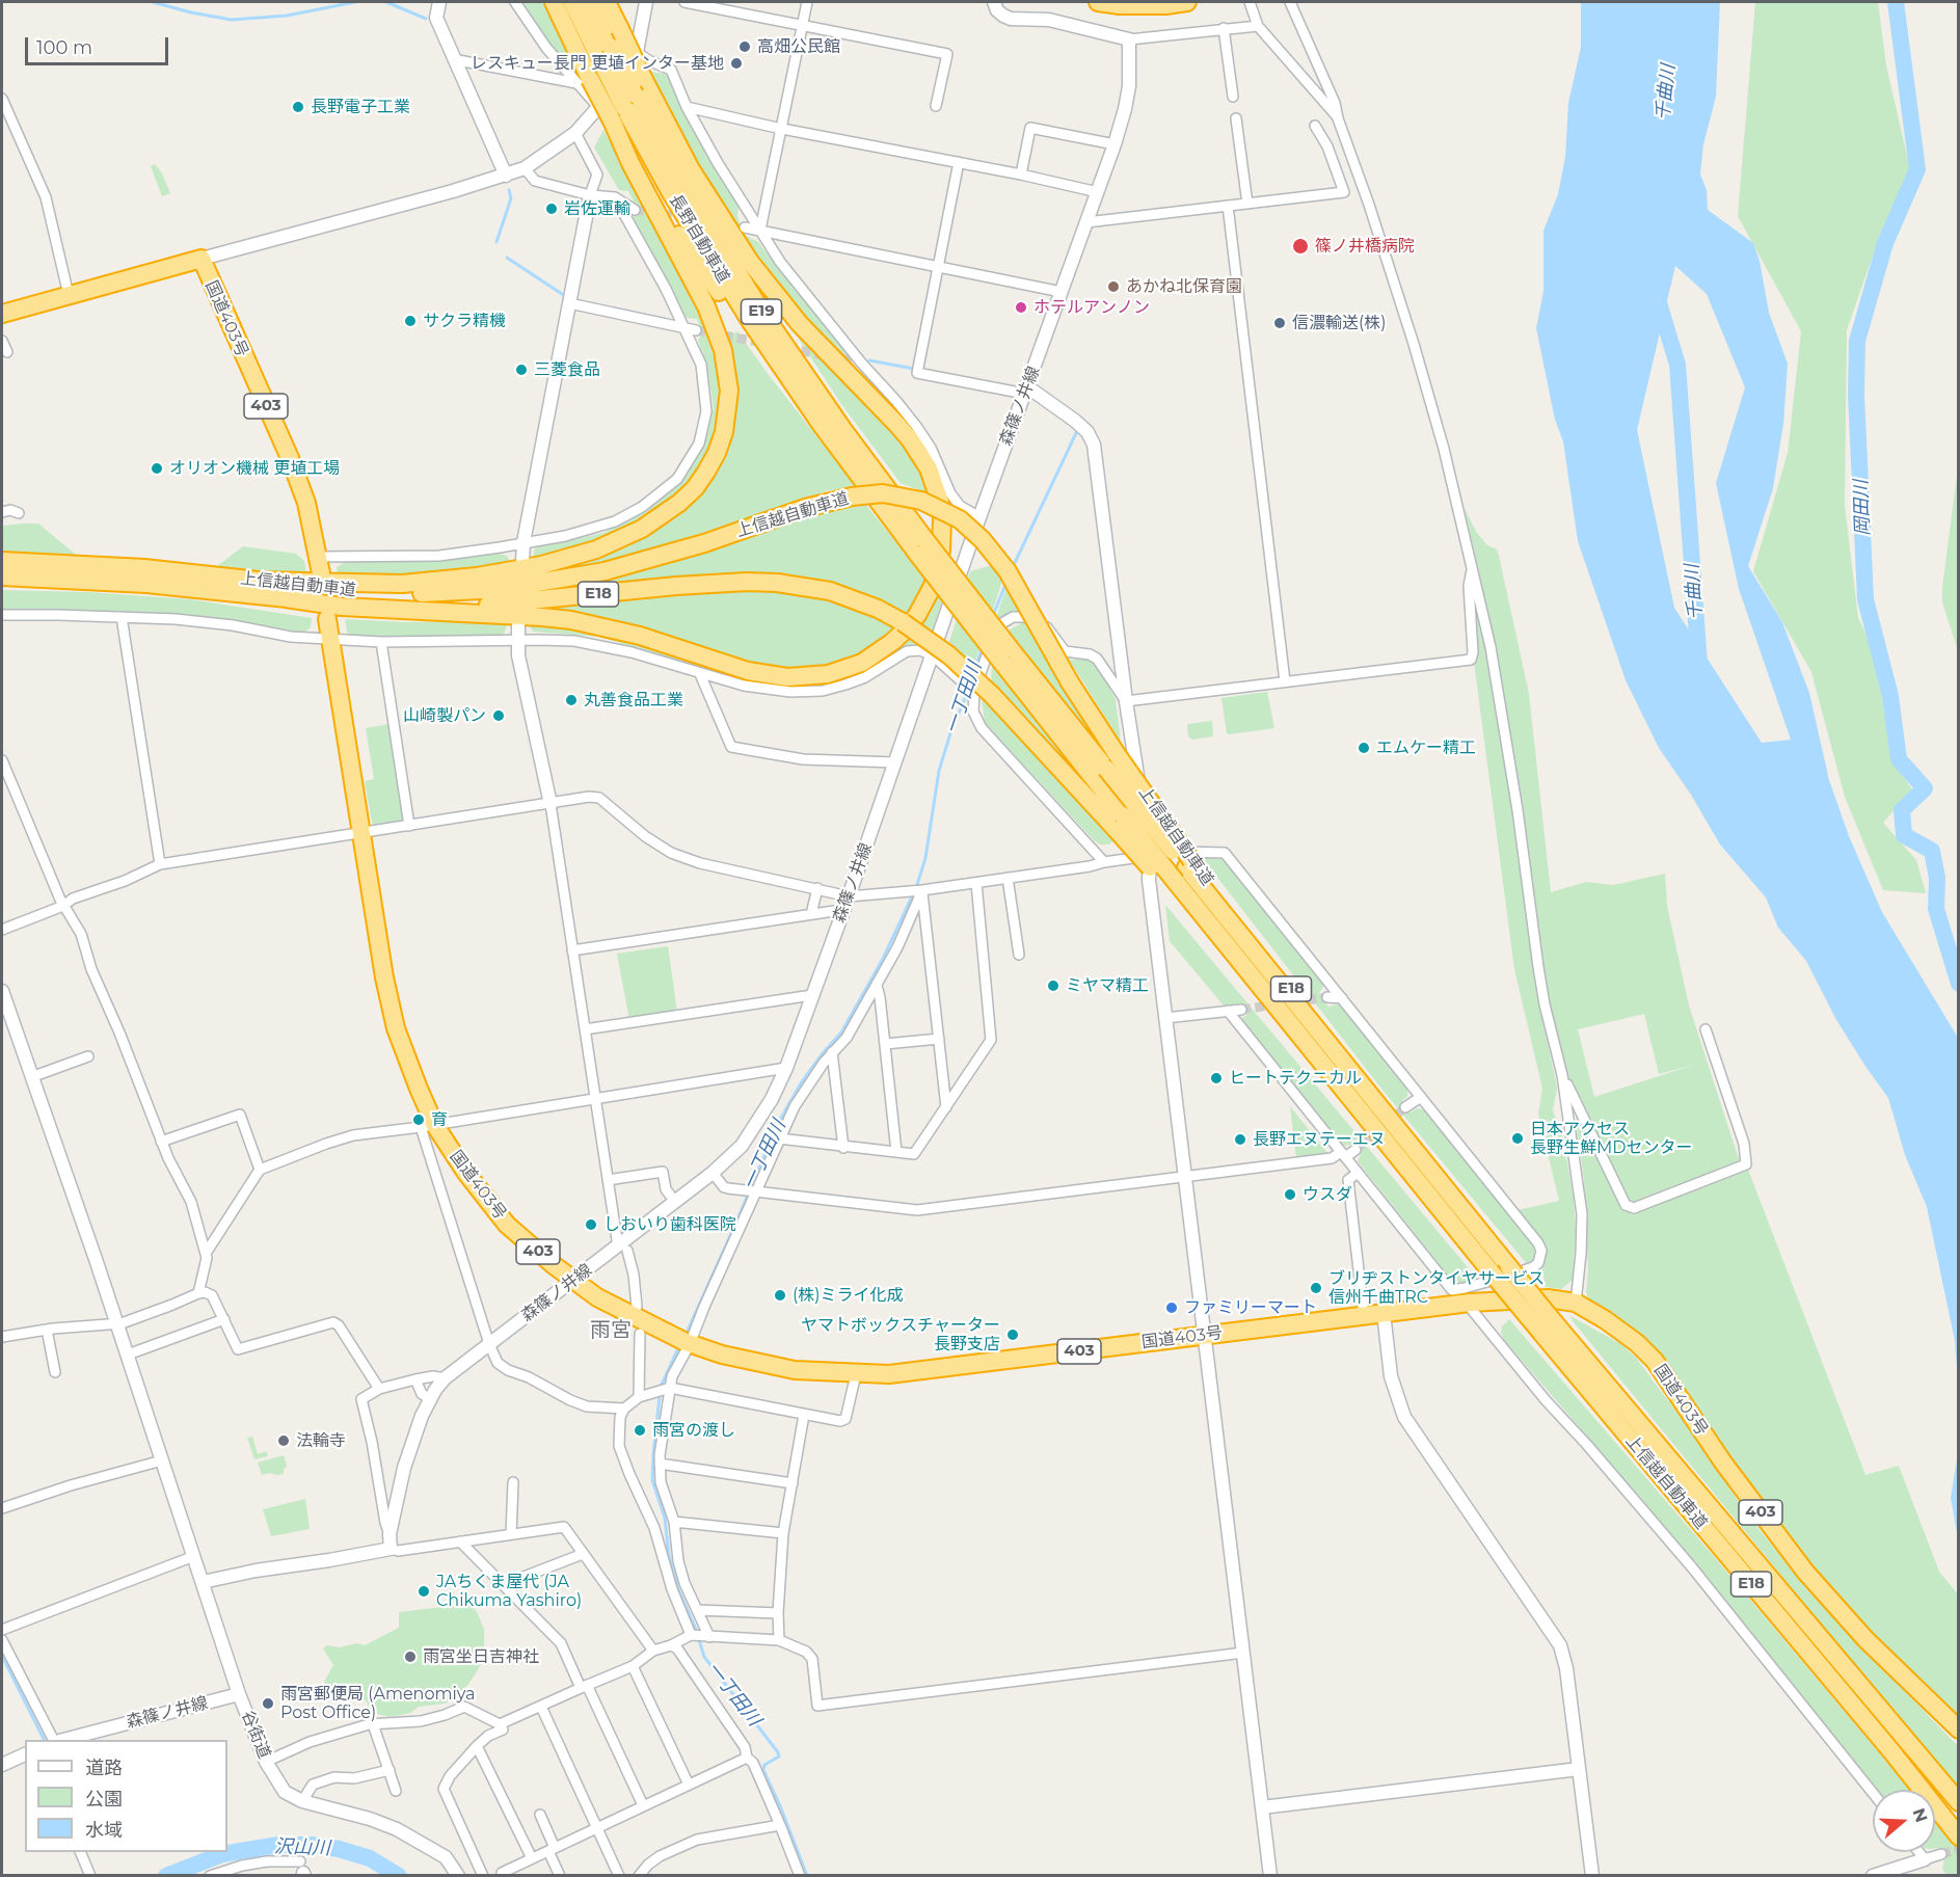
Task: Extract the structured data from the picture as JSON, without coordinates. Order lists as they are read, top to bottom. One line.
{"streets":{"highway":["長野自動車道","E19","国道403号","403","上信越自動車道","E18"],"street":["森篠ノ井線","谷街道"]},"crossings":[["長野自動車道","上信越自動車道"],["国道403号","森篠ノ井線"],["森篠ノ井線","谷街道"]],"districts":["雨宮"],"water":["千曲川","岡田川","一丁田川","沢山川"],"places":["高畑公民館","レスキュー長門 更埴インター基地","長野電子工業","岩佐運輸","篠ノ井橋病院","あかね北保育園","ホテルアンノン","サクラ精機","信濃輸送(株)","三菱食品","オリオン機械 更埴工場","丸善食品工業","山崎製パン","エムケー精工","ミヤマ精工","ヒートテクニカル","育","日本アクセス 長野生鮮MDセンター","長野エヌテーエヌ","ウスダ","しおいり歯科医院","ブリヂストンタイヤサービス 信州千曲TRC","(株)ミライ化成","ファミリーマート","ヤマトボックスチャーター 長野支店","雨宮の渡し","法輪寺","JAちくま屋代 (JA Chikuma Yashiro)","雨宮坐日吉神社","雨宮郵便局 (Amenomiya Post Office)"],"legend":["道路","公園","水域"],"scale_bar":"100 m","north":"right"}
